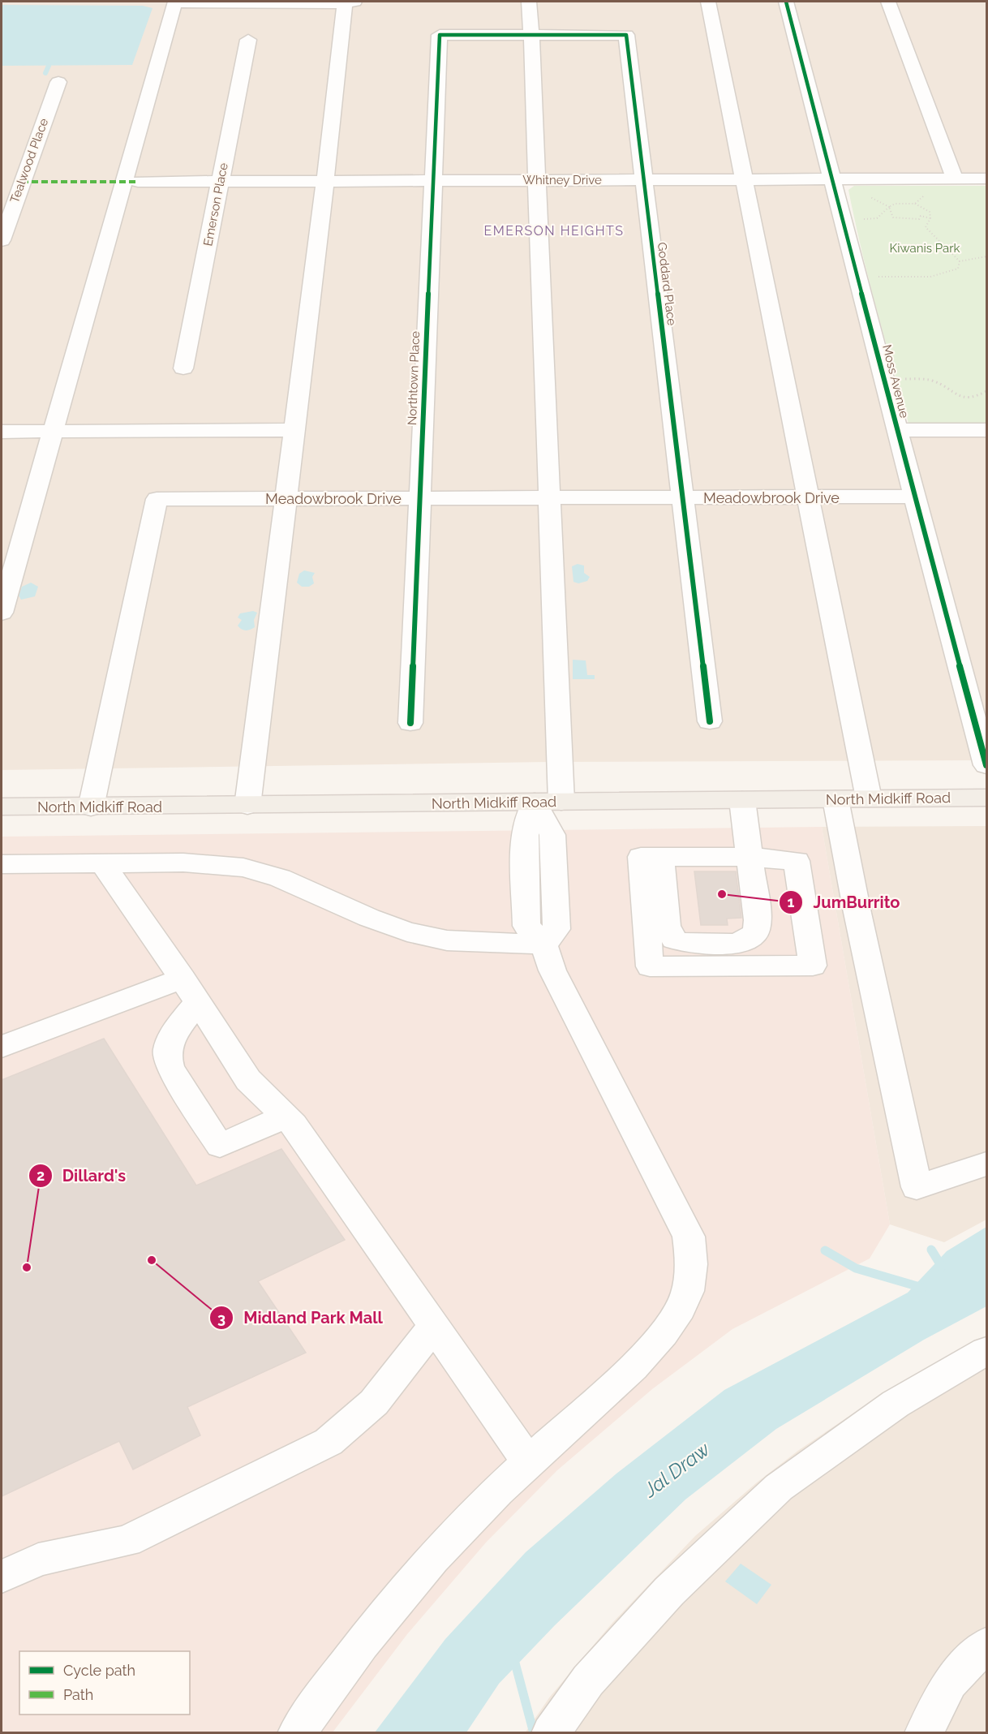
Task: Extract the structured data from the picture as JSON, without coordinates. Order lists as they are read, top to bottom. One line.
{"streets":{"main road":["North Midkiff Road"],"street":["Tealwood Place","Whitney Drive","Emerson Place","Goddard Place","Northtown Place","Moss Avenue","Meadowbrook Drive"]},"crossings":[["Whitney Drive","Emerson Place"],["Whitney Drive","Goddard Place"],["Whitney Drive","Northtown Place"],["Whitney Drive","Moss Avenue"],["Goddard Place","Northtown Place"],["Goddard Place","Meadowbrook Drive"],["Northtown Place","Meadowbrook Drive"],["Moss Avenue","Meadowbrook Drive"],["Meadowbrook Drive","North Midkiff Road"]],"districts":["EMERSON HEIGHTS"],"water":["Jal Draw"],"parks":["Kiwanis Park"],"places":["JumBurrito","Midland Park Mall","Dillard's"],"legend":["Cycle path","Path"]}
